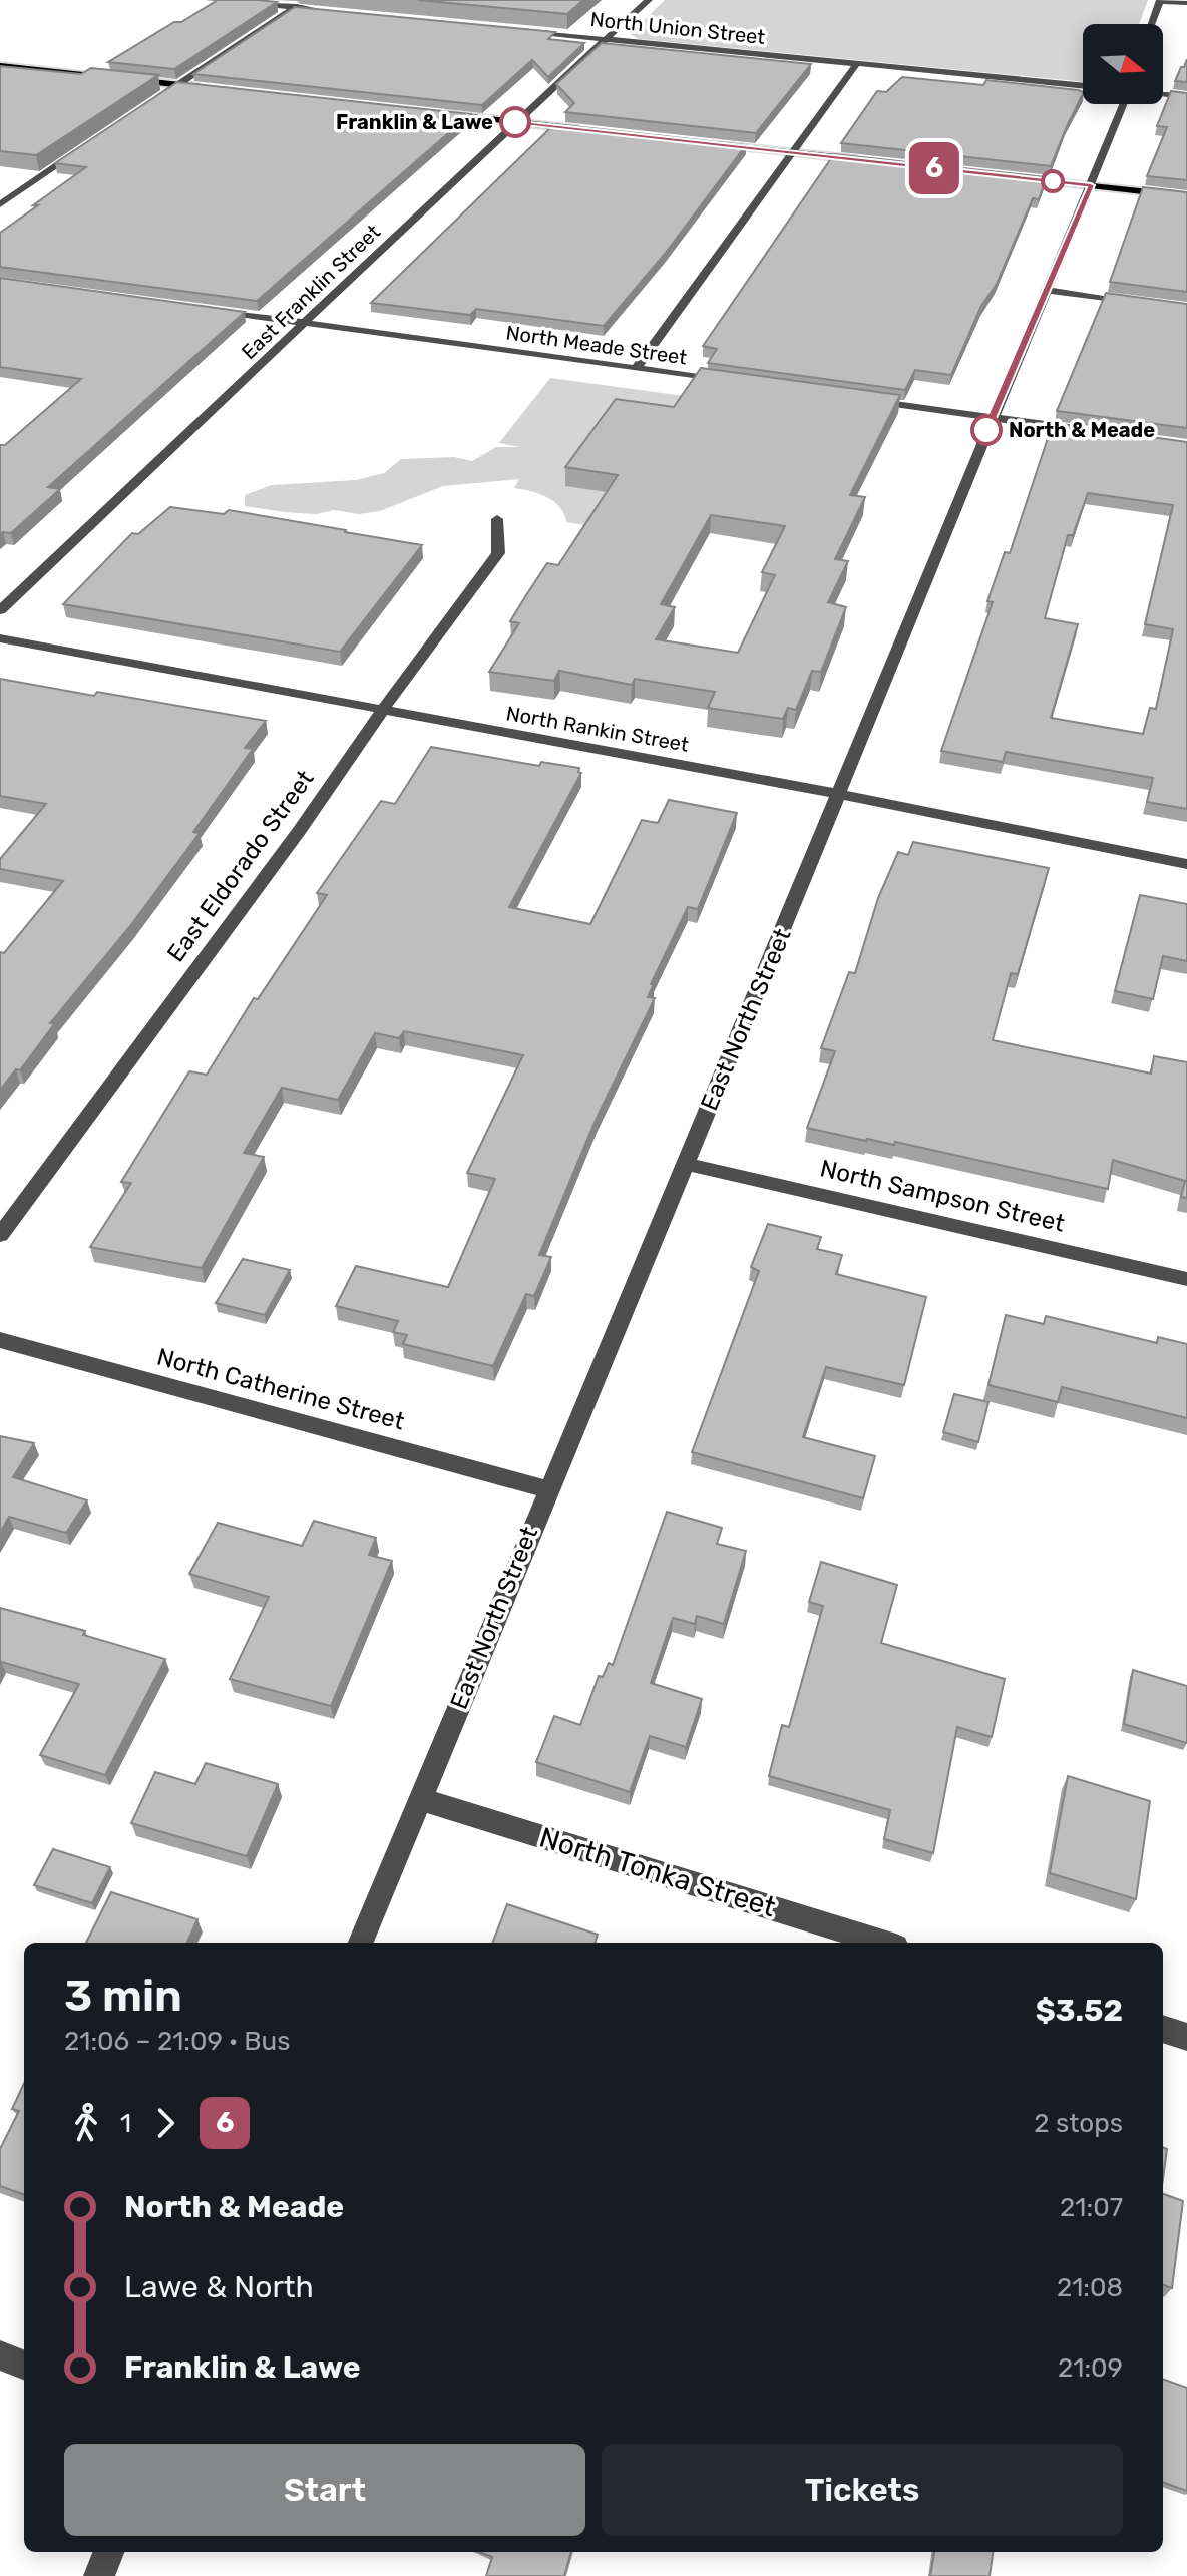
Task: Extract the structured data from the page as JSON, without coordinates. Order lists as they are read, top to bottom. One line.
{"streets":{"street":["North Union Street","East Franklin Street","North Meade Street","North Rankin Street","East Eldorado Street","East North Street","North Sampson Street","North Catherine Street","North Tonka Street"]},"crossings":[["North Union Street","East Franklin Street"],["East Franklin Street","North Meade Street"],["North Rankin Street","East Eldorado Street"],["North Rankin Street","East North Street"],["East North Street","North Sampson Street"],["East North Street","North Catherine Street"],["East North Street","North Tonka Street"]],"places":["Franklin & Lawe","North & Meade"],"lines":["bus line 6"],"north":"right","page":{"on_map":"6","heading":["3 min","21:06 – 21:09 · Bus","$3.52"],"legs":["1","6","2 stops"],"list":[{"name":"North & Meade","value":"21:07"},{"name":"Lawe & North","value":"21:08"},{"name":"Franklin & Lawe","value":"21:09"}],"buttons":["Start","Tickets"]}}
